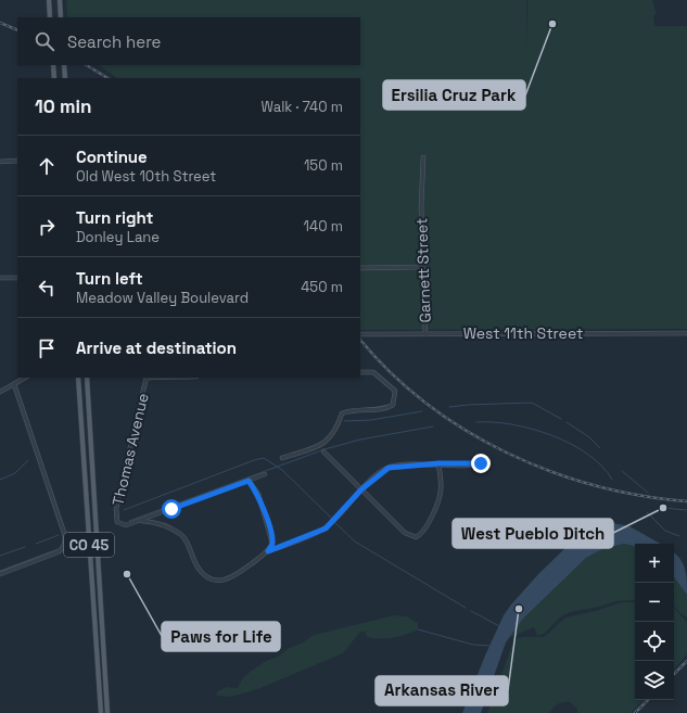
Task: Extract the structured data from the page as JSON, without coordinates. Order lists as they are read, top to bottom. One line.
{"streets":{"main road":["CO 45"],"street":["Garnett Street","West 11th Street","Thomas Avenue"]},"crossings":[["Garnett Street","West 11th Street"]],"places":["Ersilia Cruz Park","West Pueblo Ditch","Paws for Life","Arkansas River"],"page":{"search":"Search here","heading":["10 min","Walk · 740 m"],"list":[["Continue","Old West 10th Street","150 m"],["Turn right","Donley Lane","140 m"],["Turn left","Meadow Valley Boulevard","450 m"],"Arrive at destination"],"map_buttons":["+","−"]}}
